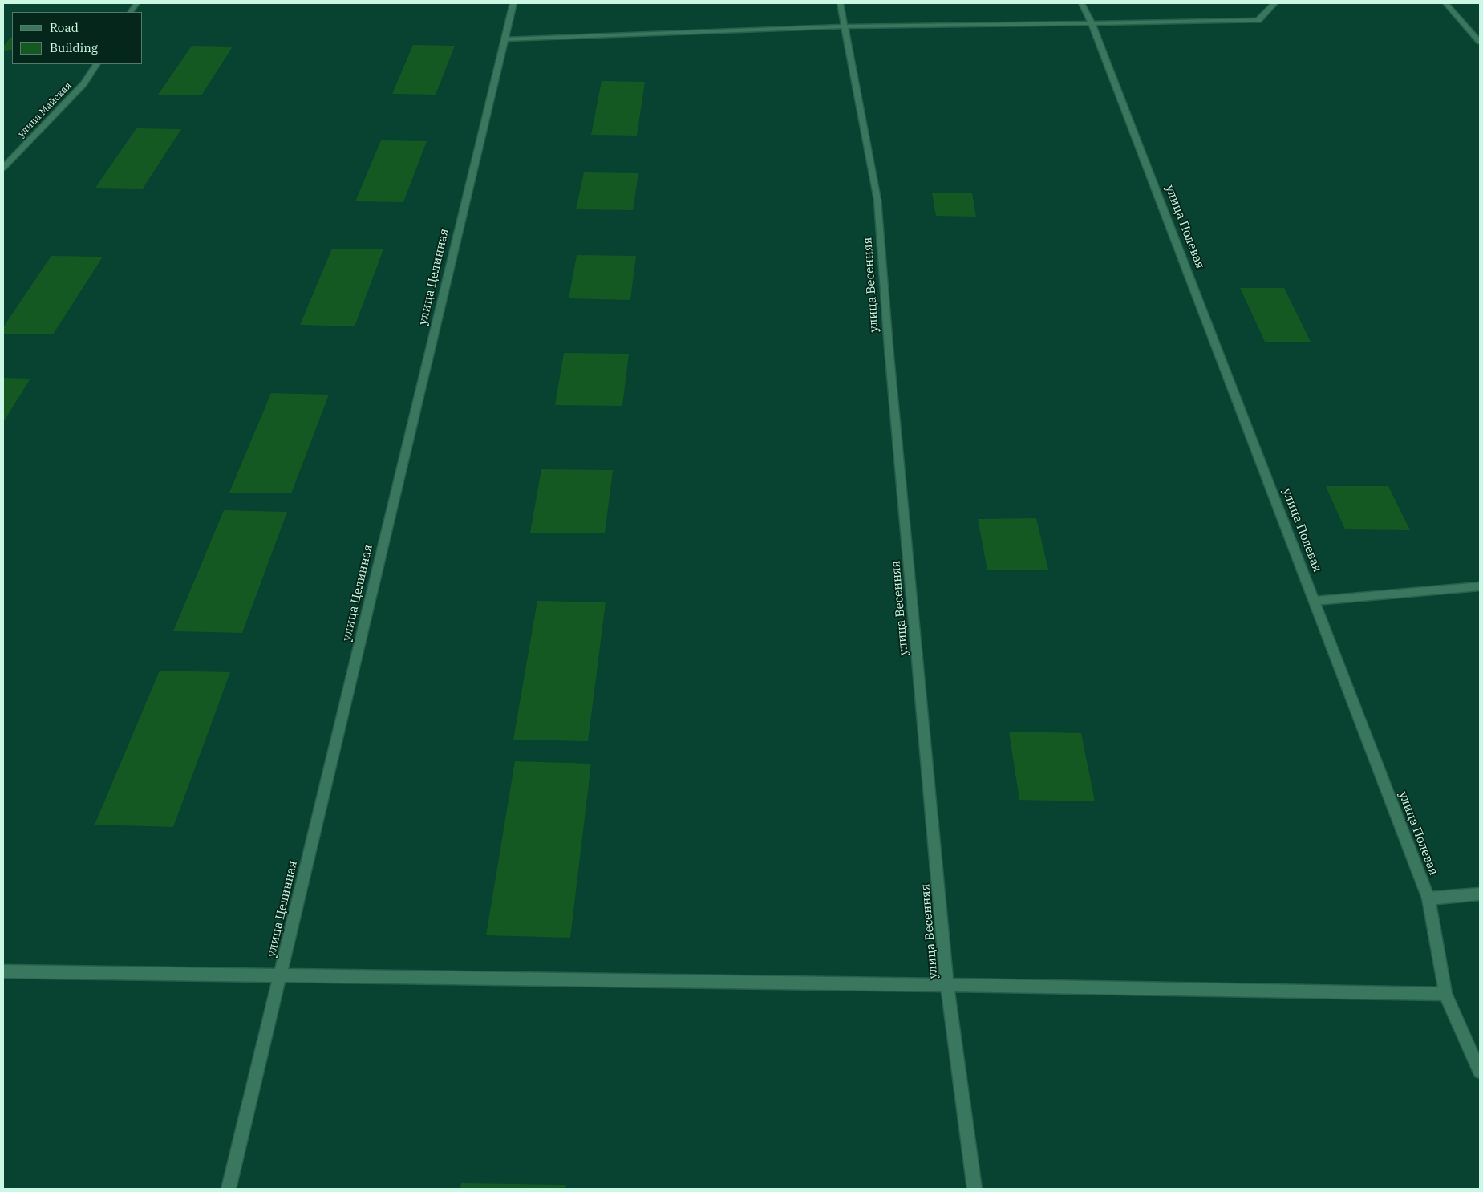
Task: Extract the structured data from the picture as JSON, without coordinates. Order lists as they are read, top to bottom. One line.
{"streets":{"street":["улица Майская","улица Полевая","улица Целинная","улица Весенняя"]},"legend":["Road","Building"]}
